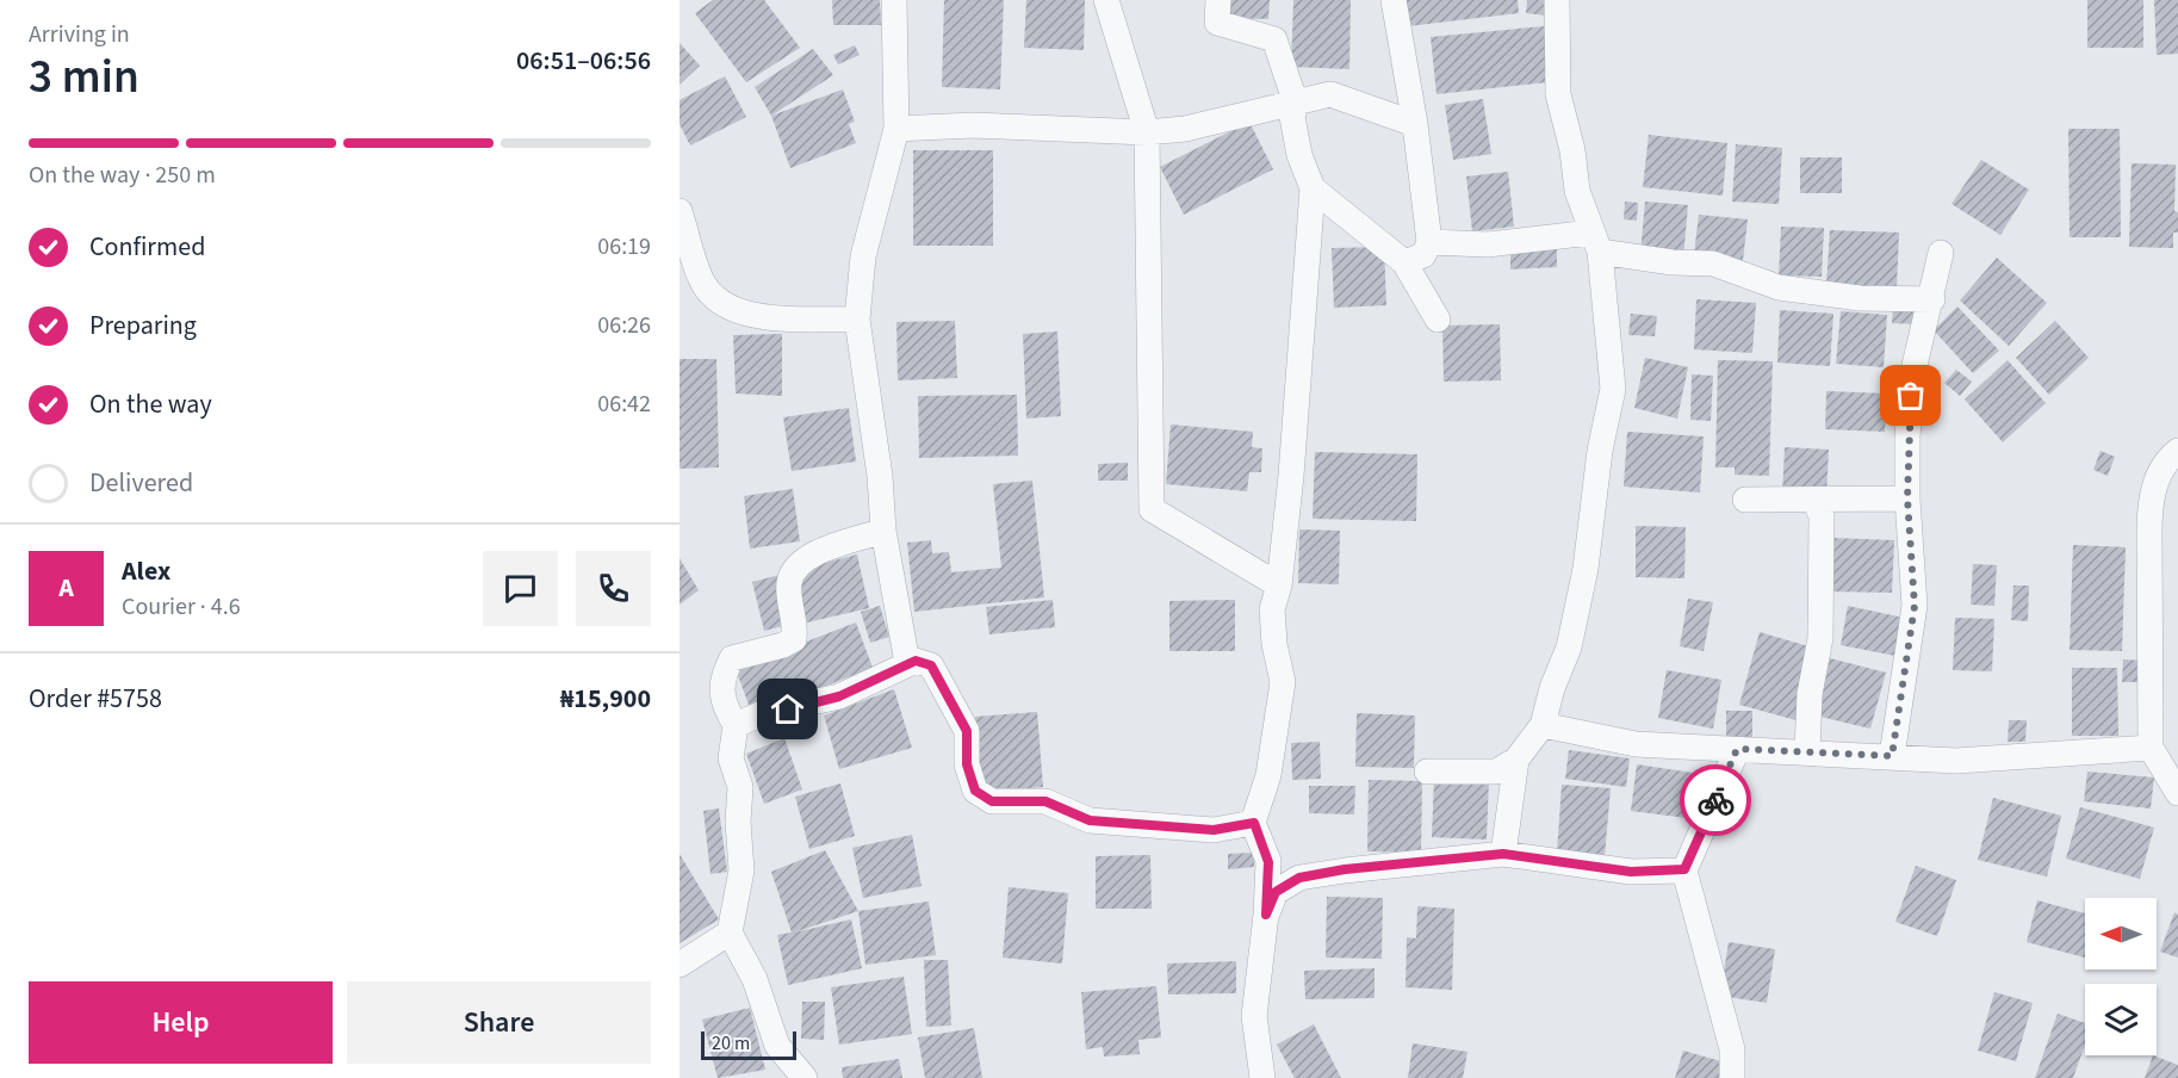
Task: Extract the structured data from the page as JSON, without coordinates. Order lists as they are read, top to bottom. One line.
{"scale_bar":"20 m","north":"left","page":{"heading":["3 min","Arriving in","06:51–06:56"],"panel":["Alex","Courier · 4.6","Order #5758","₦15,900"],"bar":"On the way · 250 m","list":[["Confirmed","06:19"],["Preparing","06:26"],["On the way","06:42"],"Delivered"],"round":"A","buttons":["Help","Share"],"scale":"20 m"}}
